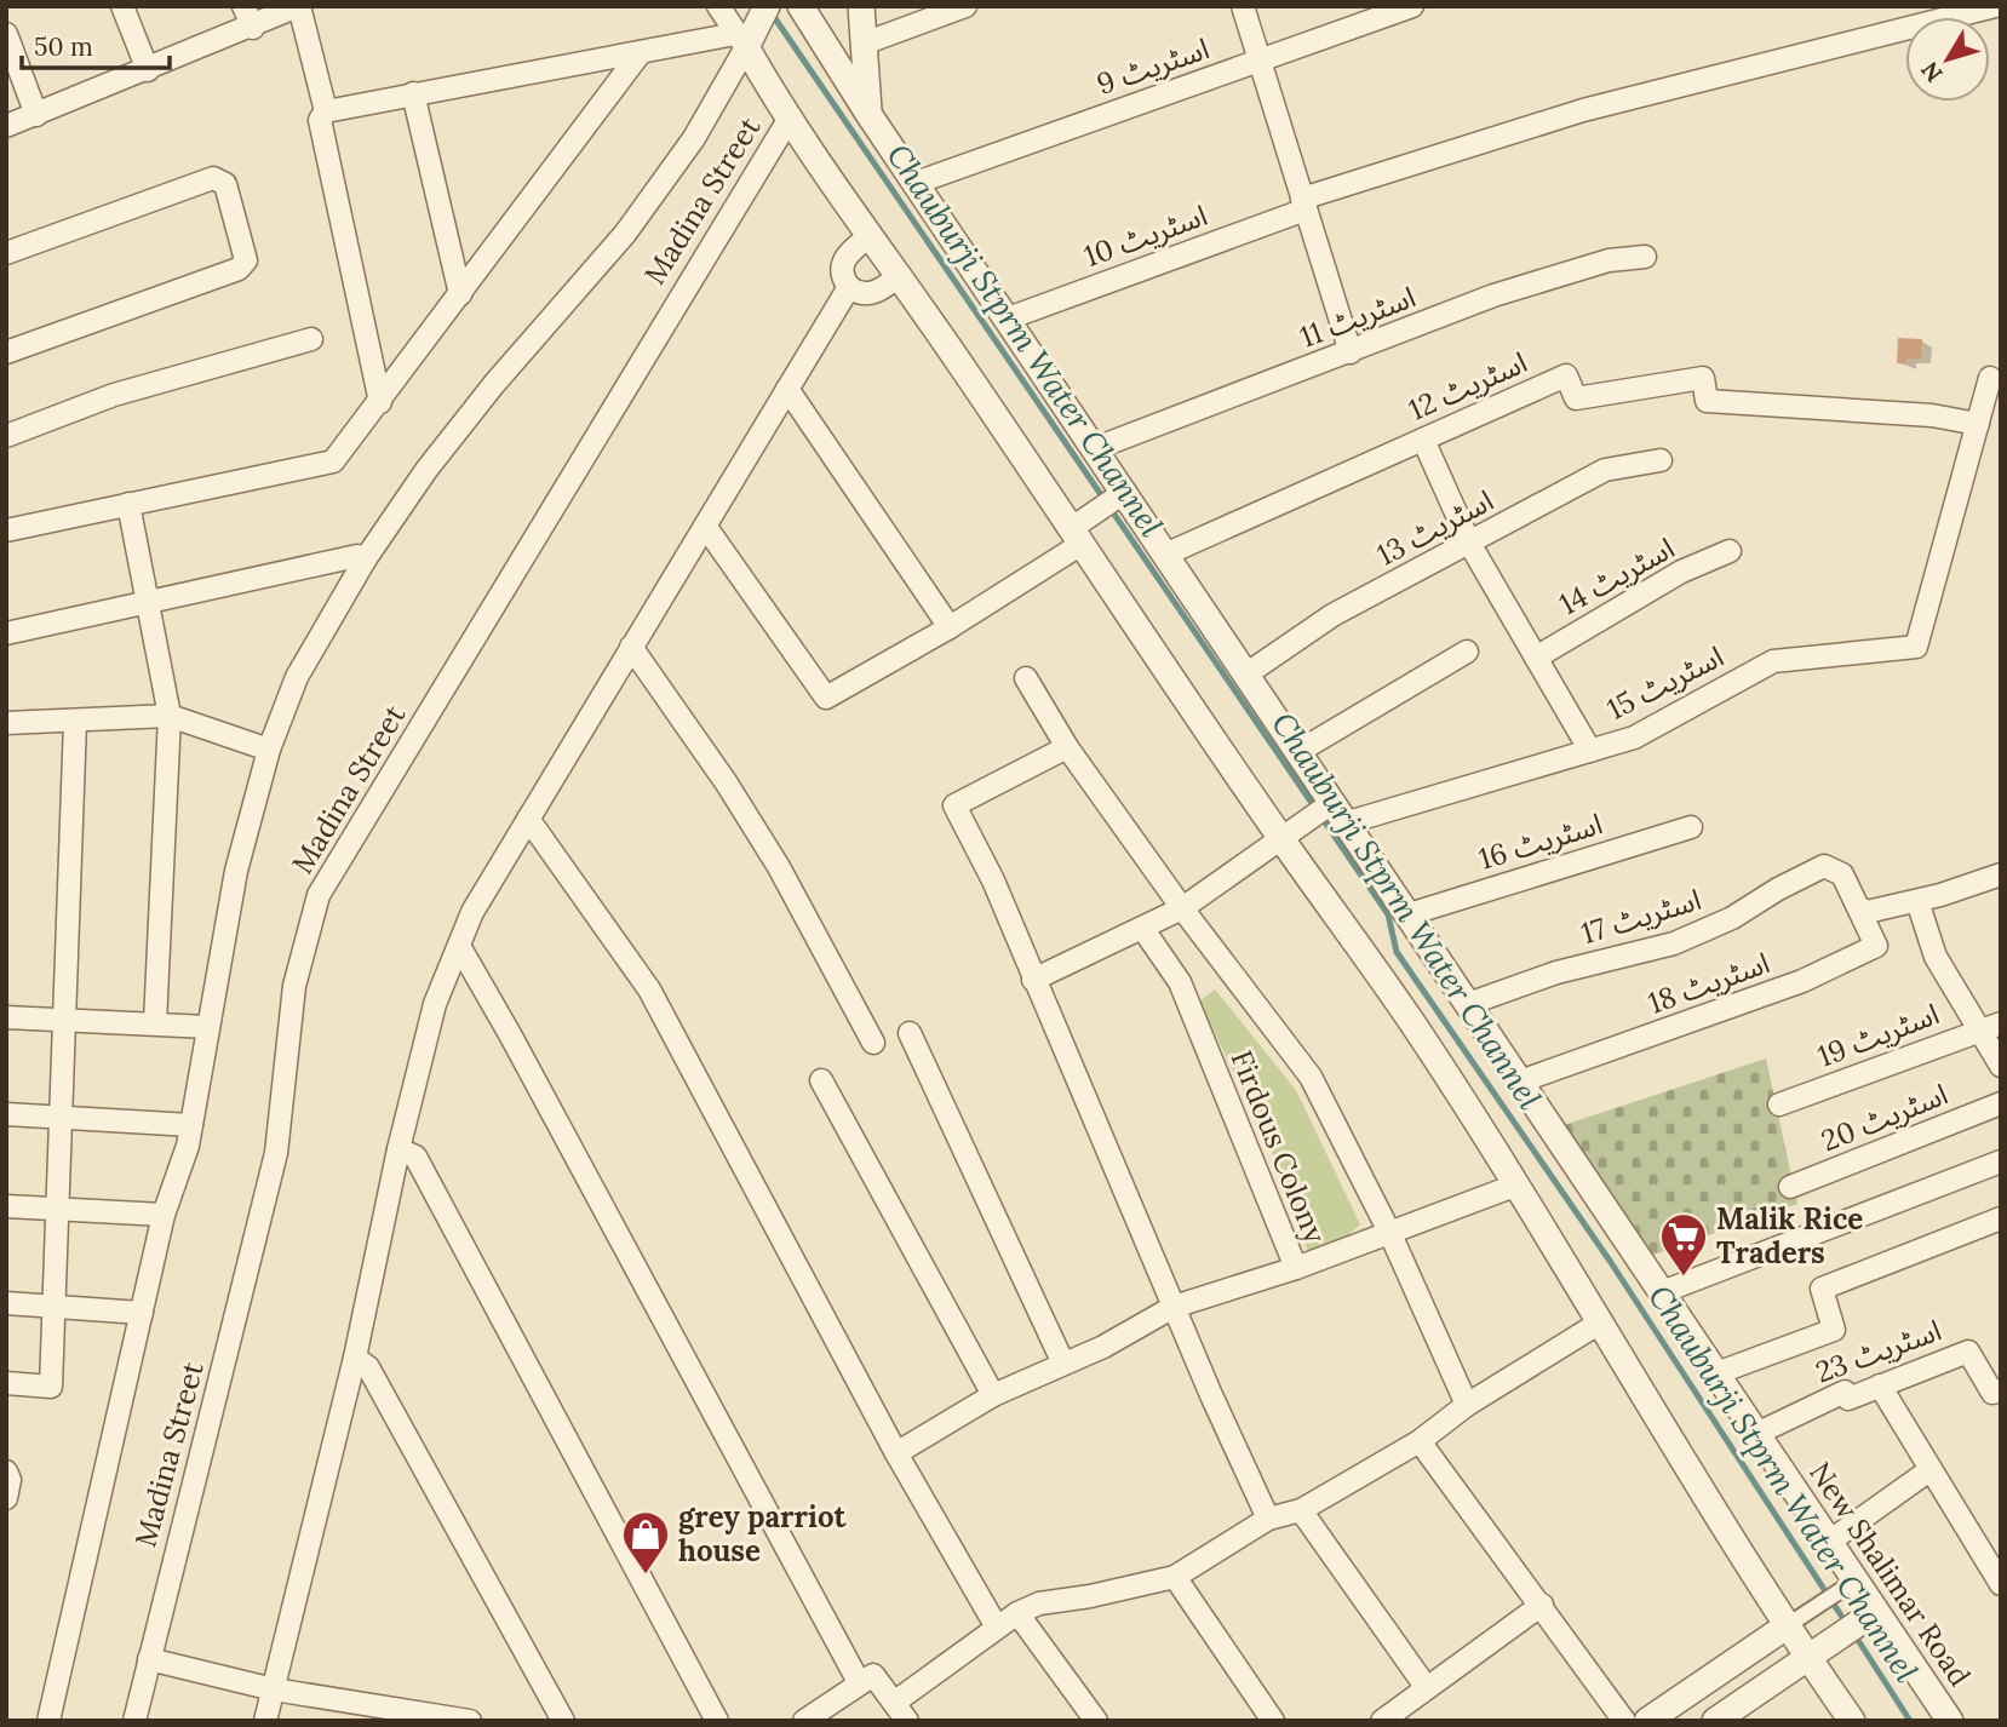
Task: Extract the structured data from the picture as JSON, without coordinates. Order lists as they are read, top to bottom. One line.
{"streets":{"street":["اسٹریٹ 9","Madina Street","اسٹریٹ 10","اسٹریٹ 11","اسٹریٹ 12","اسٹریٹ 13","اسٹریٹ 14","اسٹریٹ 15","اسٹریٹ 16","اسٹریٹ 17","اسٹریٹ 18","اسٹریٹ 19","اسٹریٹ 20","Firdous Colony","اسٹریٹ 23","New Shalimar Road"]},"crossings":[["اسٹریٹ 9","New Shalimar Road"],["اسٹریٹ 10","New Shalimar Road"],["اسٹریٹ 11","New Shalimar Road"],["اسٹریٹ 12","اسٹریٹ 15"],["اسٹریٹ 12","New Shalimar Road"],["اسٹریٹ 13","New Shalimar Road"],["اسٹریٹ 15","New Shalimar Road"],["اسٹریٹ 16","New Shalimar Road"],["اسٹریٹ 17","اسٹریٹ 18"],["اسٹریٹ 17","New Shalimar Road"],["اسٹریٹ 18","New Shalimar Road"],["اسٹریٹ 23","New Shalimar Road"]],"water":["Chauburji Stprm Water Channel"],"places":{"supermarket":["Malik Rice Traders"],"shop":["grey parriot house"]},"scale_bar":"50 m","north":"bottom left"}
